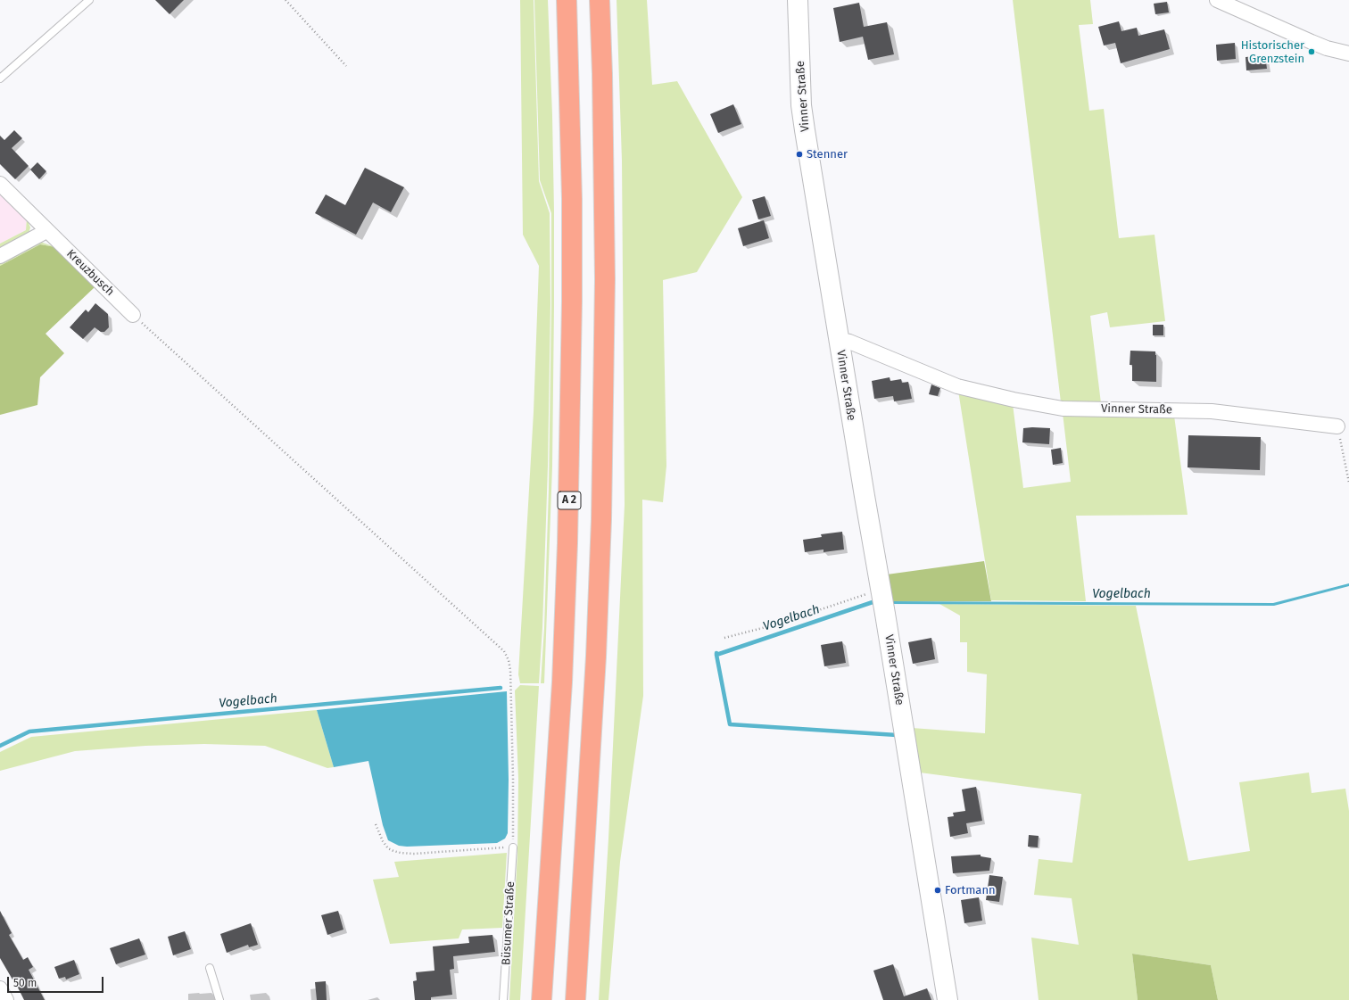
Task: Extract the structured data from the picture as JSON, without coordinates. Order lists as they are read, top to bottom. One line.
{"streets":{"highway":["A 2"],"street":["Vinner Straße","Kreuzbusch"],"lane":["Büsumer Straße"]},"water":["Vogelbach"],"places":["Historischer Grenzstein","Stenner","Fortmann"],"scale_bar":"50 m"}
